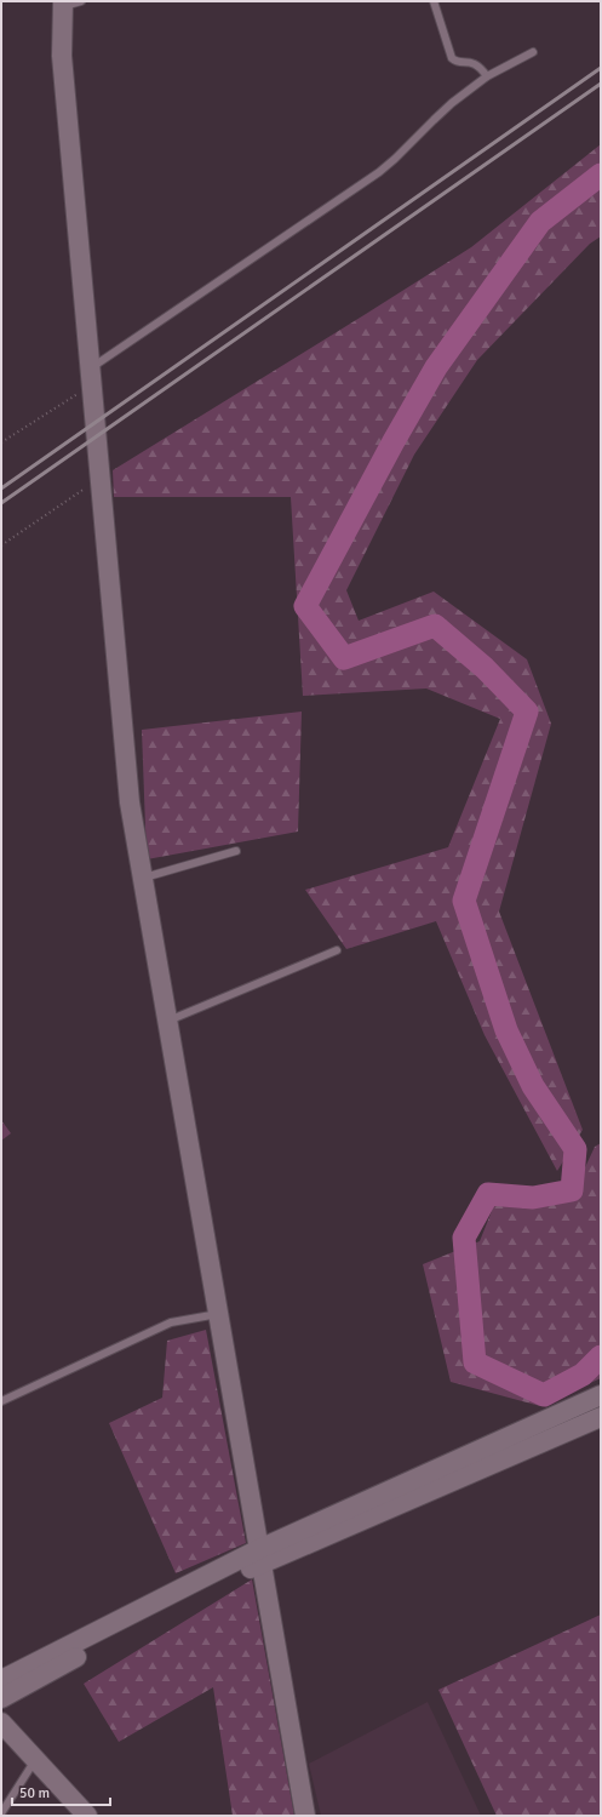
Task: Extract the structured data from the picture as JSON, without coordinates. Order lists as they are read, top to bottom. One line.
{"scale_bar":"50 m"}
